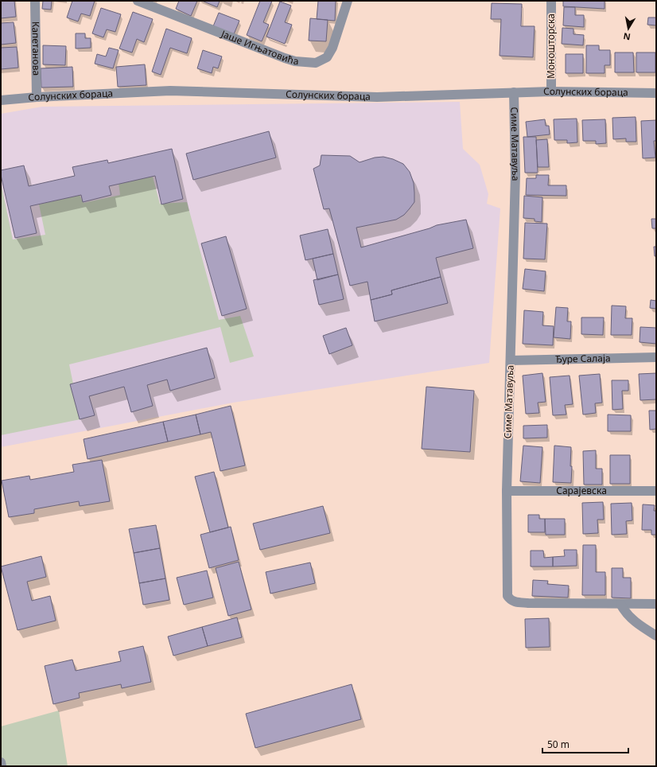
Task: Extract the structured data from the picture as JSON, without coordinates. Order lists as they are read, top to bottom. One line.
{"streets":{"street":["Моношторска","Јаше Игњатовића","Капетанова","Солунских бораца","Симе Матавуља","Ђуре Салаја","Сарајевска"]},"crossings":[["Моношторска","Солунских бораца"],["Капетанова","Солунских бораца"],["Солунских бораца","Симе Матавуља"],["Симе Матавуља","Ђуре Салаја"],["Симе Матавуља","Сарајевска"]],"scale_bar":"50 m","north":"bottom"}
